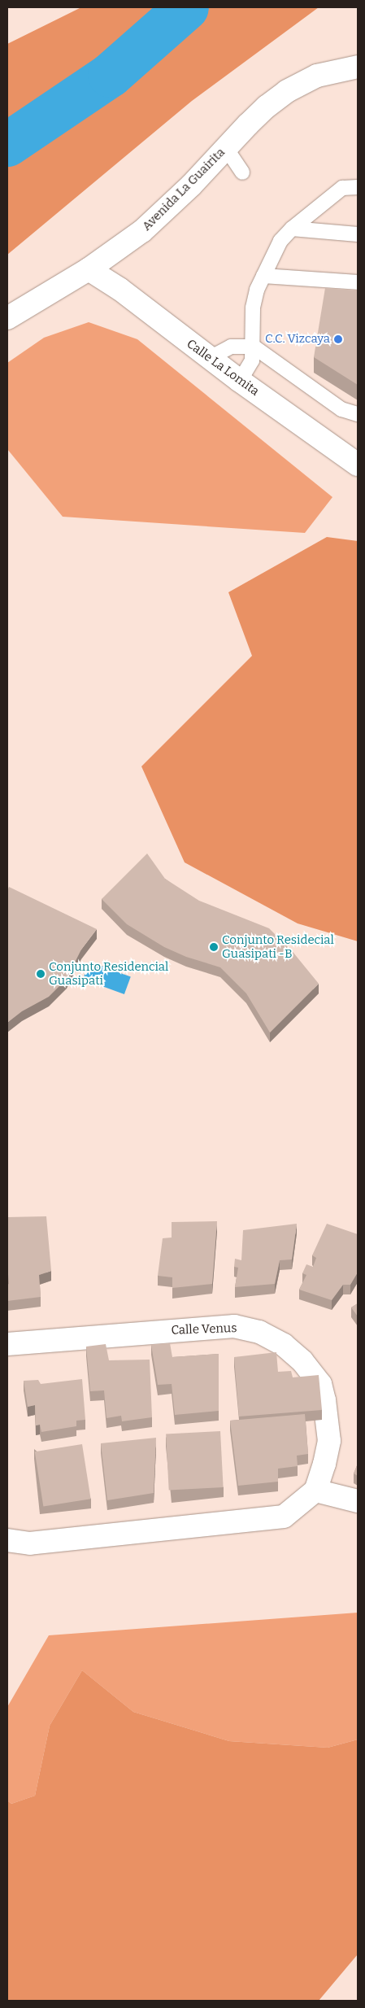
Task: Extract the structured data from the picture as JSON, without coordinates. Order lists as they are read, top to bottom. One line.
{"streets":{"street":["Avenida La Guairita","Calle La Lomita","Calle Venus"]},"crossings":[["Avenida La Guairita","Calle La Lomita"]],"places":["C.C. Vizcaya","Conjunto Residecial Guasipati -B","Conjunto Residencial Guasipati"]}
